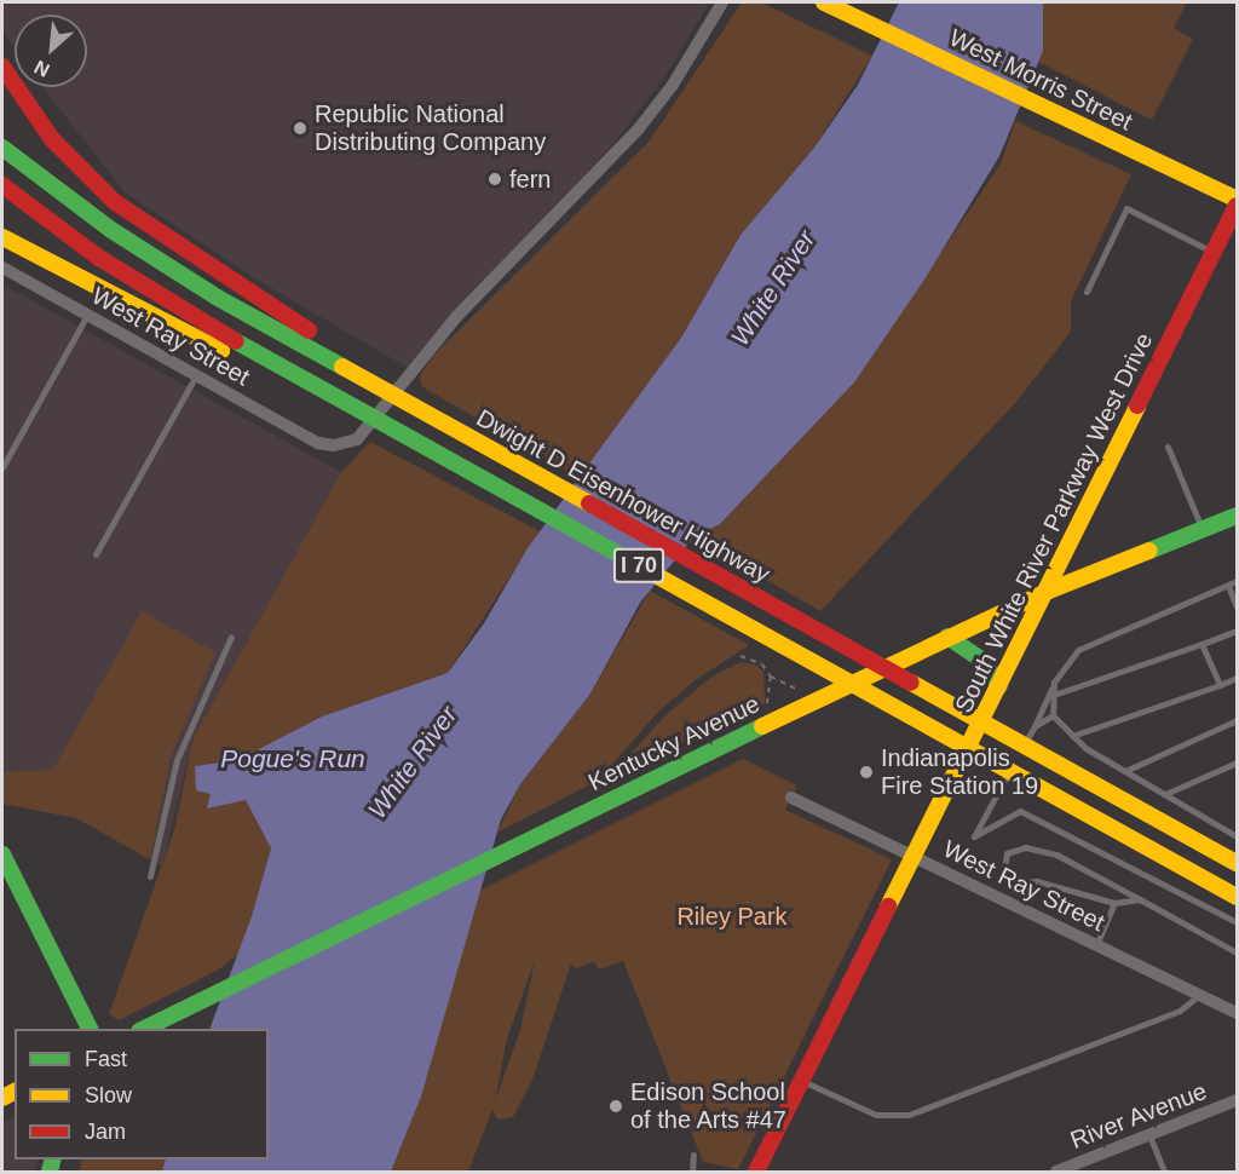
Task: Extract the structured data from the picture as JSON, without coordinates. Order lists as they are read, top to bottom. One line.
{"streets":{"main road":["West Morris Street","Dwight D Eisenhower Highway","South White River Parkway West Drive","I 70","Kentucky Avenue"],"street":["West Ray Street","River Avenue"]},"crossings":[["West Ray Street","South White River Parkway West Drive"],["South White River Parkway West Drive","Kentucky Avenue"]],"water":["White River","Pogue's Run"],"parks":["Riley Park"],"places":["Republic National Distributing Company","fern","Indianapolis Fire Station 19","Edison School of the Arts #47"],"legend":["Fast","Slow","Jam"],"north":"bottom left"}
